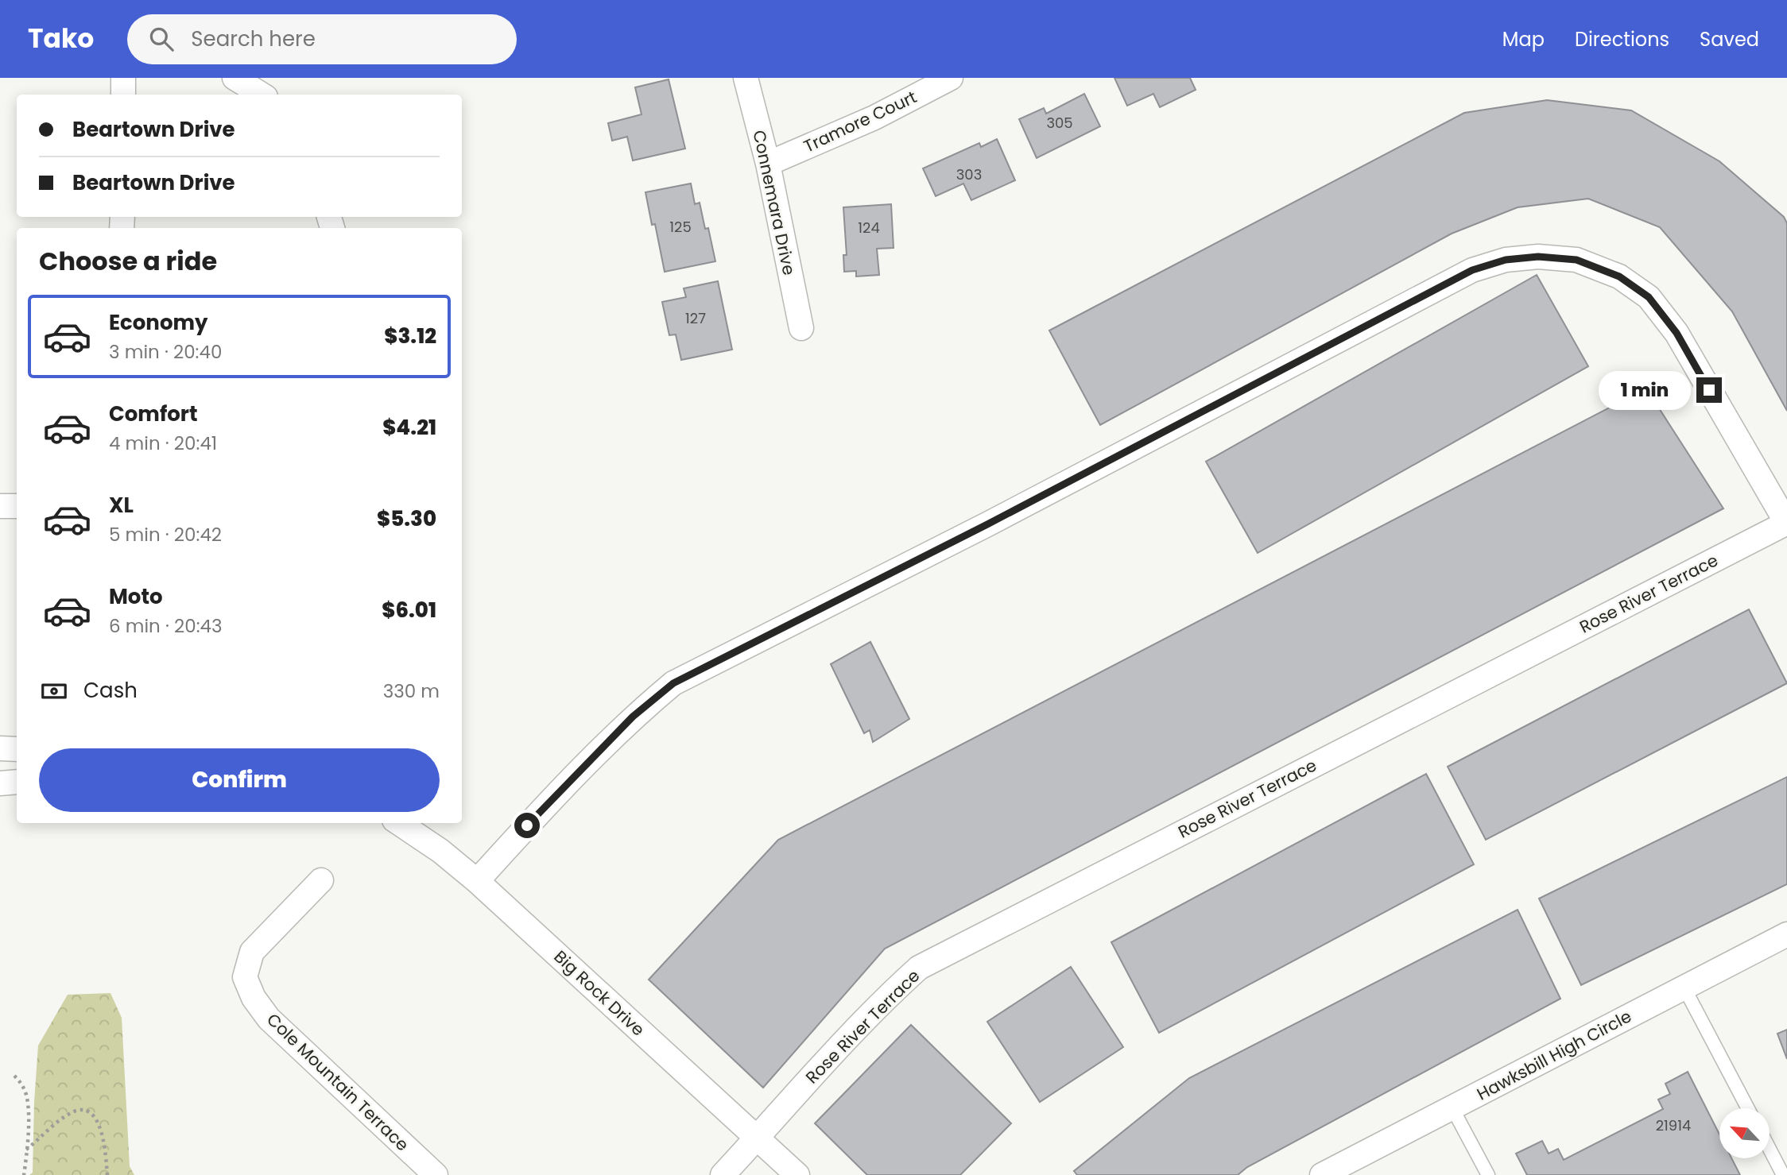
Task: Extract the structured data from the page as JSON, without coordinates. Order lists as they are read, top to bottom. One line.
{"streets":{"street":["Tramore Court","Connemara Drive","Rose River Terrace","Big Rock Drive","Hawksbill High Circle","Cole Mountain Terrace"]},"crossings":[["Tramore Court","Connemara Drive"],["Rose River Terrace","Big Rock Drive"]],"house_numbers":["305","303","125","124","127","21914"],"north":"top left","page":{"header":"Tako","search":"Search here","nav":["Map","Directions","Saved"],"banner":["Beartown Drive","Beartown Drive"],"heading":"Choose a ride","list":[{"name":"Economy","note":"3 min · 20:40","value":"$3.12"},{"name":"Comfort","note":"4 min · 20:41","value":"$4.21"},{"name":"XL","note":"5 min · 20:42","value":"$5.30"},{"name":"Moto","note":"6 min · 20:43","value":"$6.01"}],"bubble":"1 min","pay":["Cash","330 m"],"buttons":"Confirm"}}
